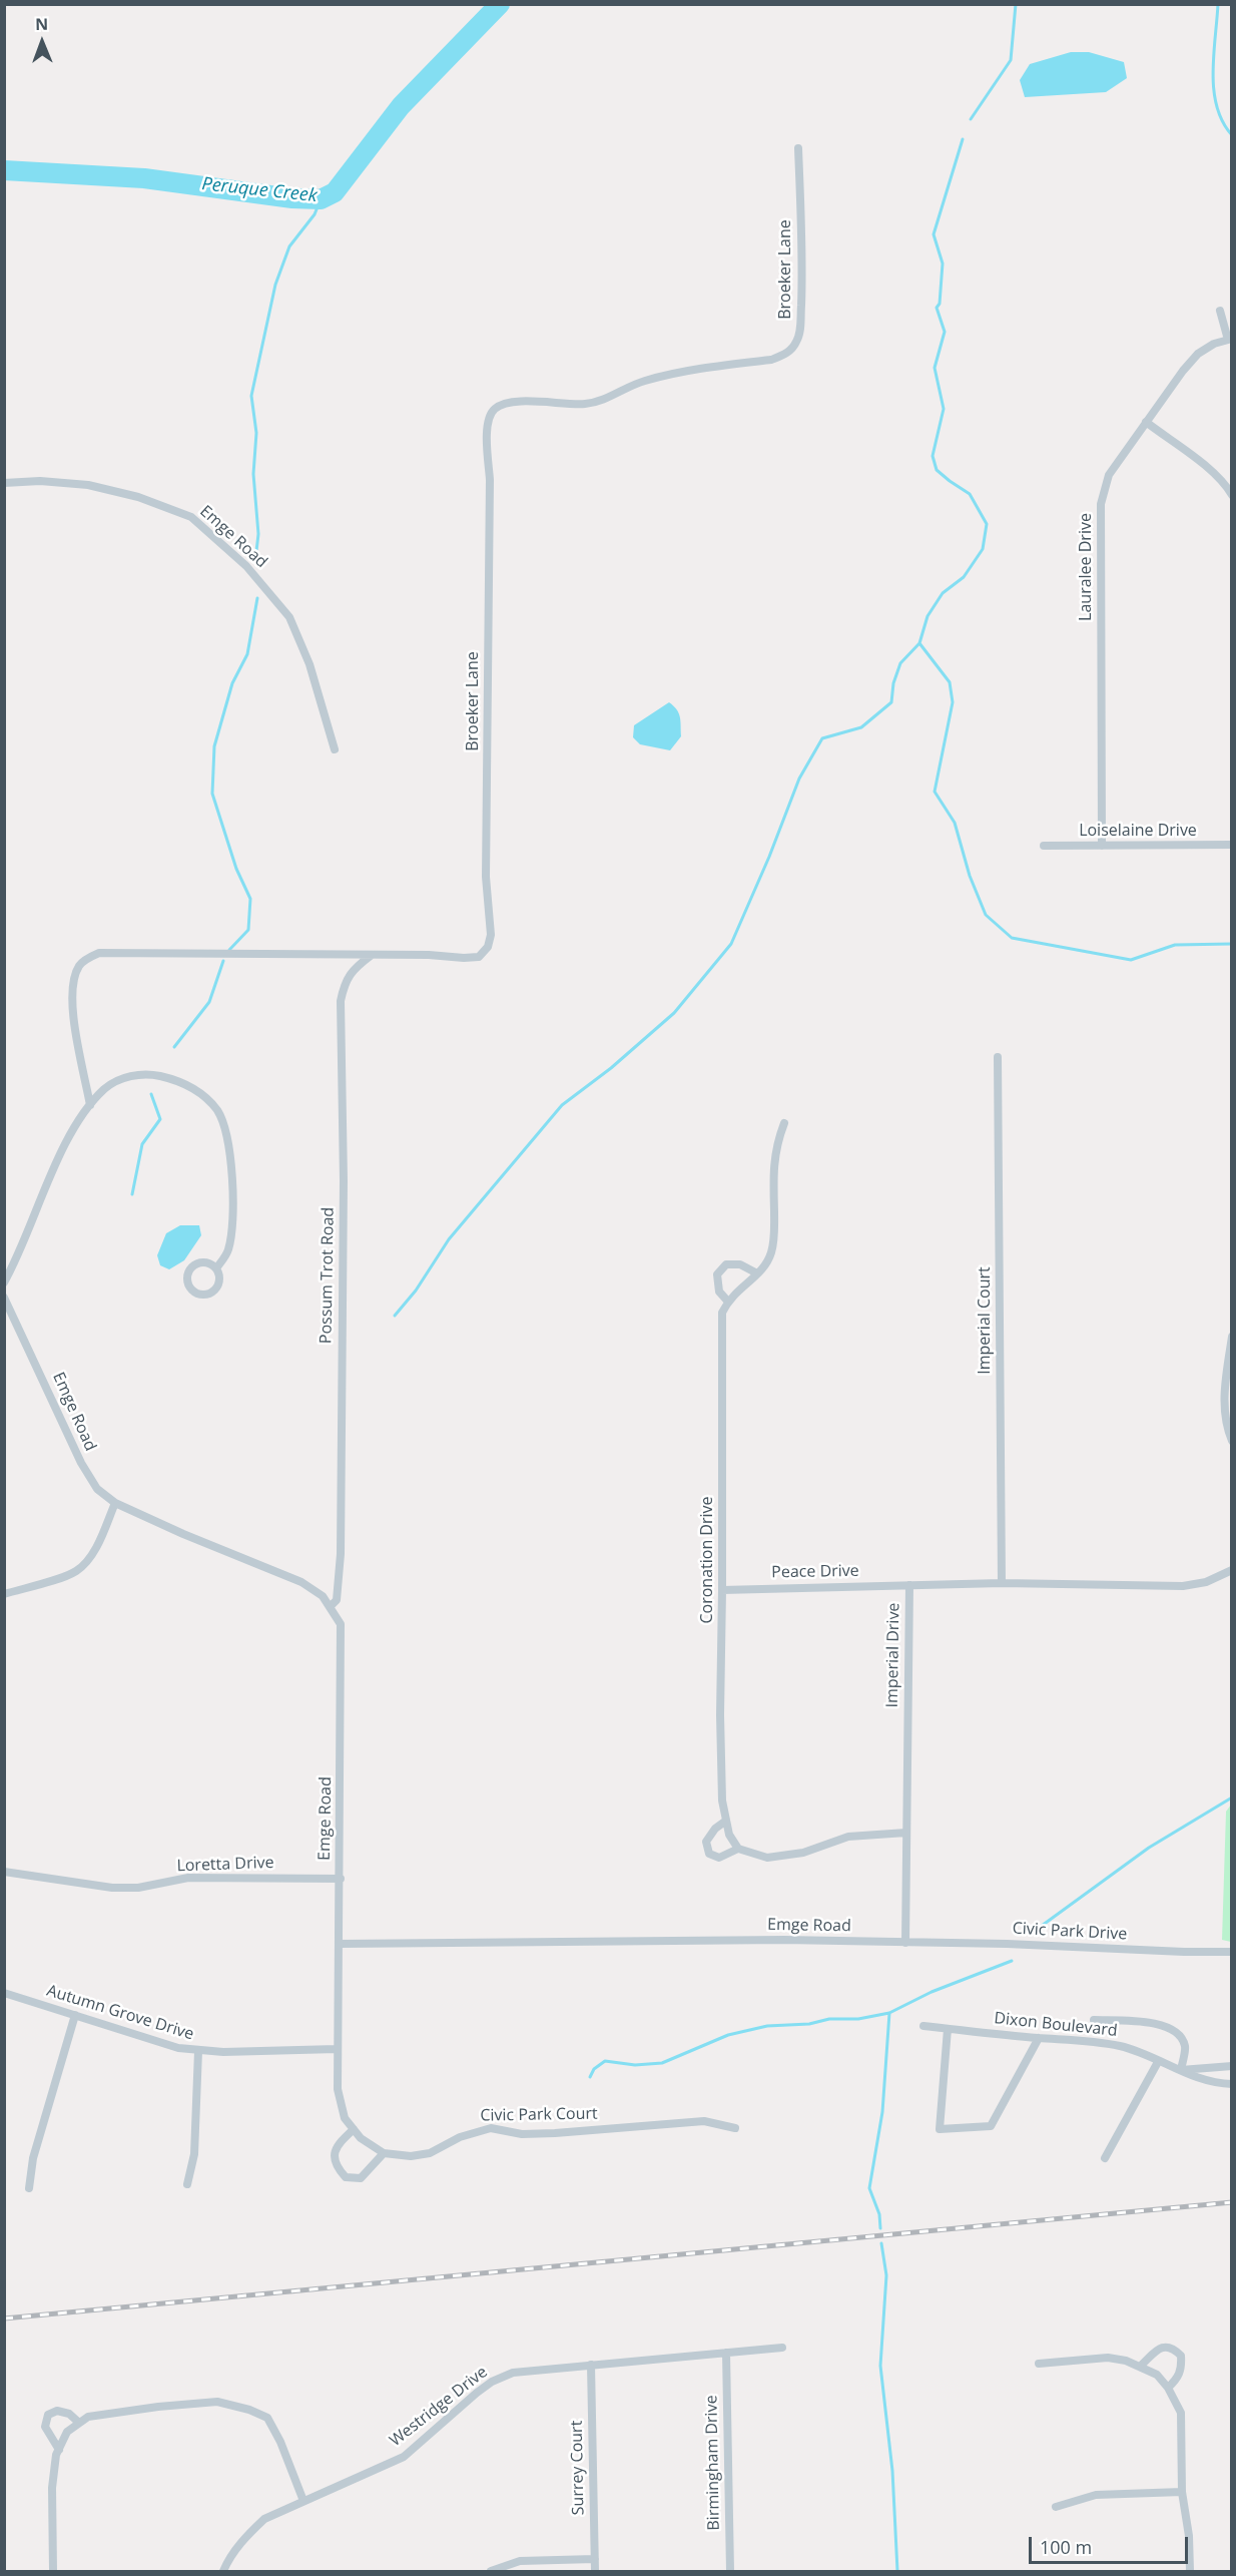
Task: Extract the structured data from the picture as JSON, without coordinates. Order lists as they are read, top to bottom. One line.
{"streets":{"street":["Broeker Lane","Emge Road","Lauralee Drive","Loiselaine Drive","Possum Trot Road","Imperial Court","Coronation Drive","Peace Drive","Imperial Drive","Loretta Drive","Civic Park Drive","Autumn Grove Drive","Dixon Boulevard","Civic Park Court","Westridge Drive","Birmingham Drive","Surrey Court"]},"crossings":[["Broeker Lane","Possum Trot Road"],["Emge Road","Possum Trot Road"],["Emge Road","Imperial Drive"],["Emge Road","Loretta Drive"],["Emge Road","Civic Park Drive"],["Emge Road","Civic Park Court"],["Lauralee Drive","Loiselaine Drive"],["Imperial Court","Imperial Drive"],["Coronation Drive","Peace Drive"],["Peace Drive","Imperial Drive"],["Imperial Drive","Civic Park Drive"],["Autumn Grove Drive","Civic Park Court"],["Westridge Drive","Birmingham Drive"],["Westridge Drive","Surrey Court"]],"water":["Peruque Creek"],"scale_bar":"100 m","north":"top"}
